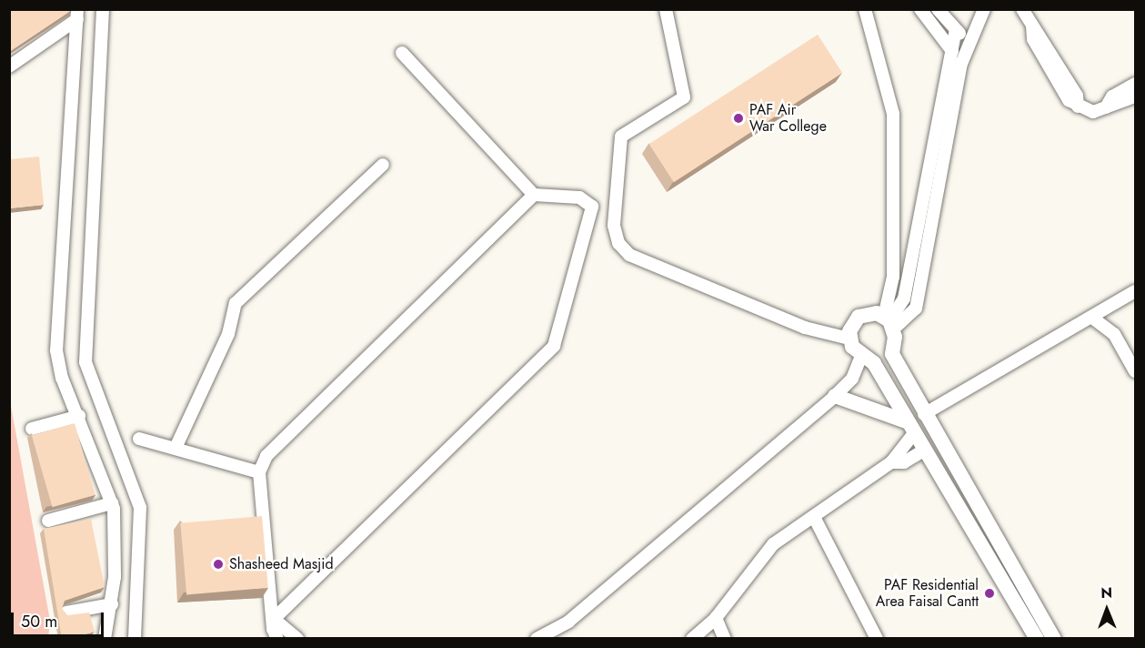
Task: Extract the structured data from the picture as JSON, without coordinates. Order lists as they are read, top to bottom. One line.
{"places":["PAF Air War College","Shasheed Masjid","PAF Residential Area Faisal Cantt"],"scale_bar":"50 m","north":"top"}
